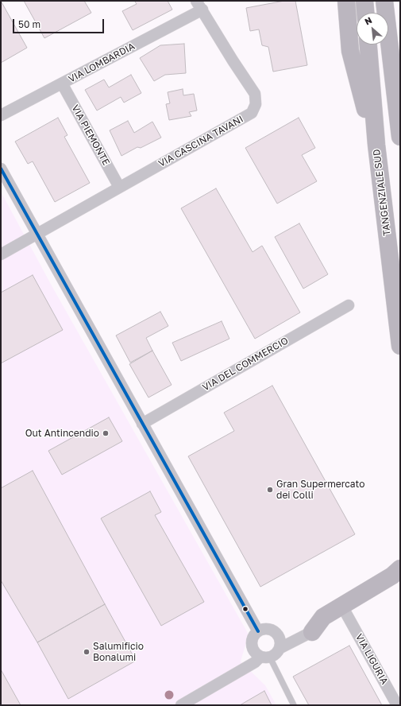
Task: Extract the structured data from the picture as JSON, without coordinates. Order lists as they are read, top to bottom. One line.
{"streets":{"highway":["TANGENZIALE SUD"],"street":["VIA LOMBARDIA","VIA PIEMONTE","VIA CASCINA TAVANI","VIA DEL COMMERCIO","VIA LIGURIA"]},"crossings":[["VIA LOMBARDIA","VIA PIEMONTE"],["VIA LOMBARDIA","VIA CASCINA TAVANI"],["VIA PIEMONTE","VIA CASCINA TAVANI"]],"places":["Out Antincendio","Gran Supermercato dei Colli","Salumificio Bonalumi"],"scale_bar":"50 m","north":"top left"}
